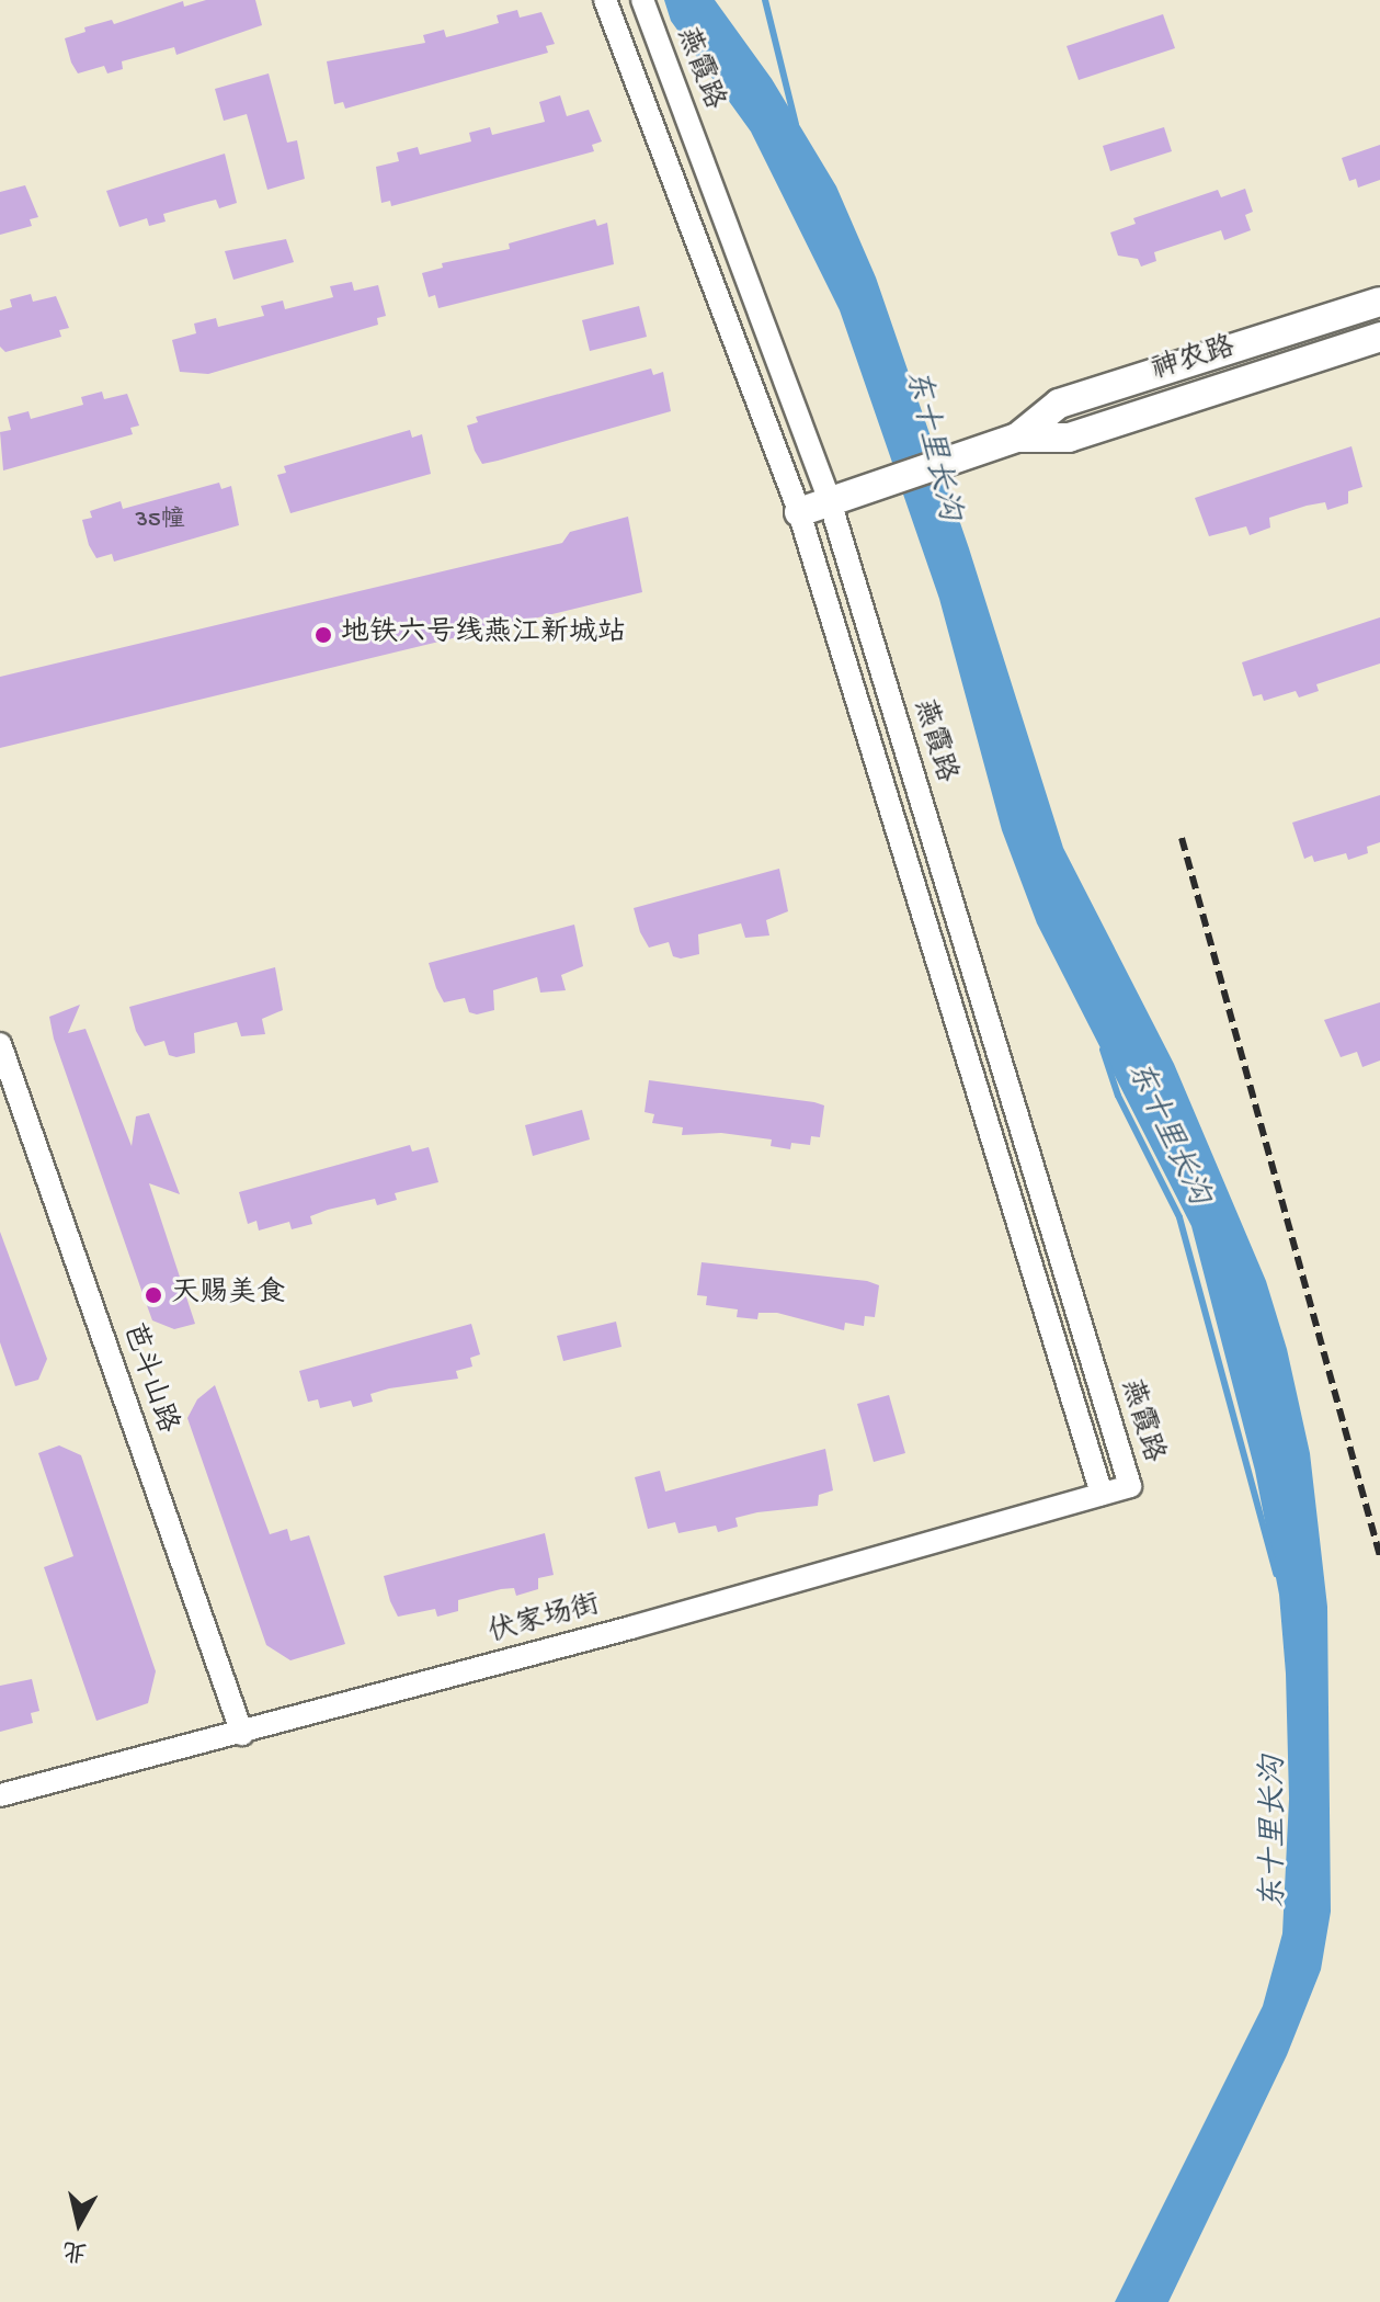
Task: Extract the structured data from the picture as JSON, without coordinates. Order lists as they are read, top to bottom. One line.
{"streets":{"street":["燕霞路","神农路","芭斗山路","伏家场街"]},"crossings":[["燕霞路","神农路"],["燕霞路","伏家场街"],["芭斗山路","伏家场街"]],"water":["东十里长沟"],"places":["地铁六号线燕江新城站","天赐美食"],"house_numbers":["35幢"],"north":"bottom"}
